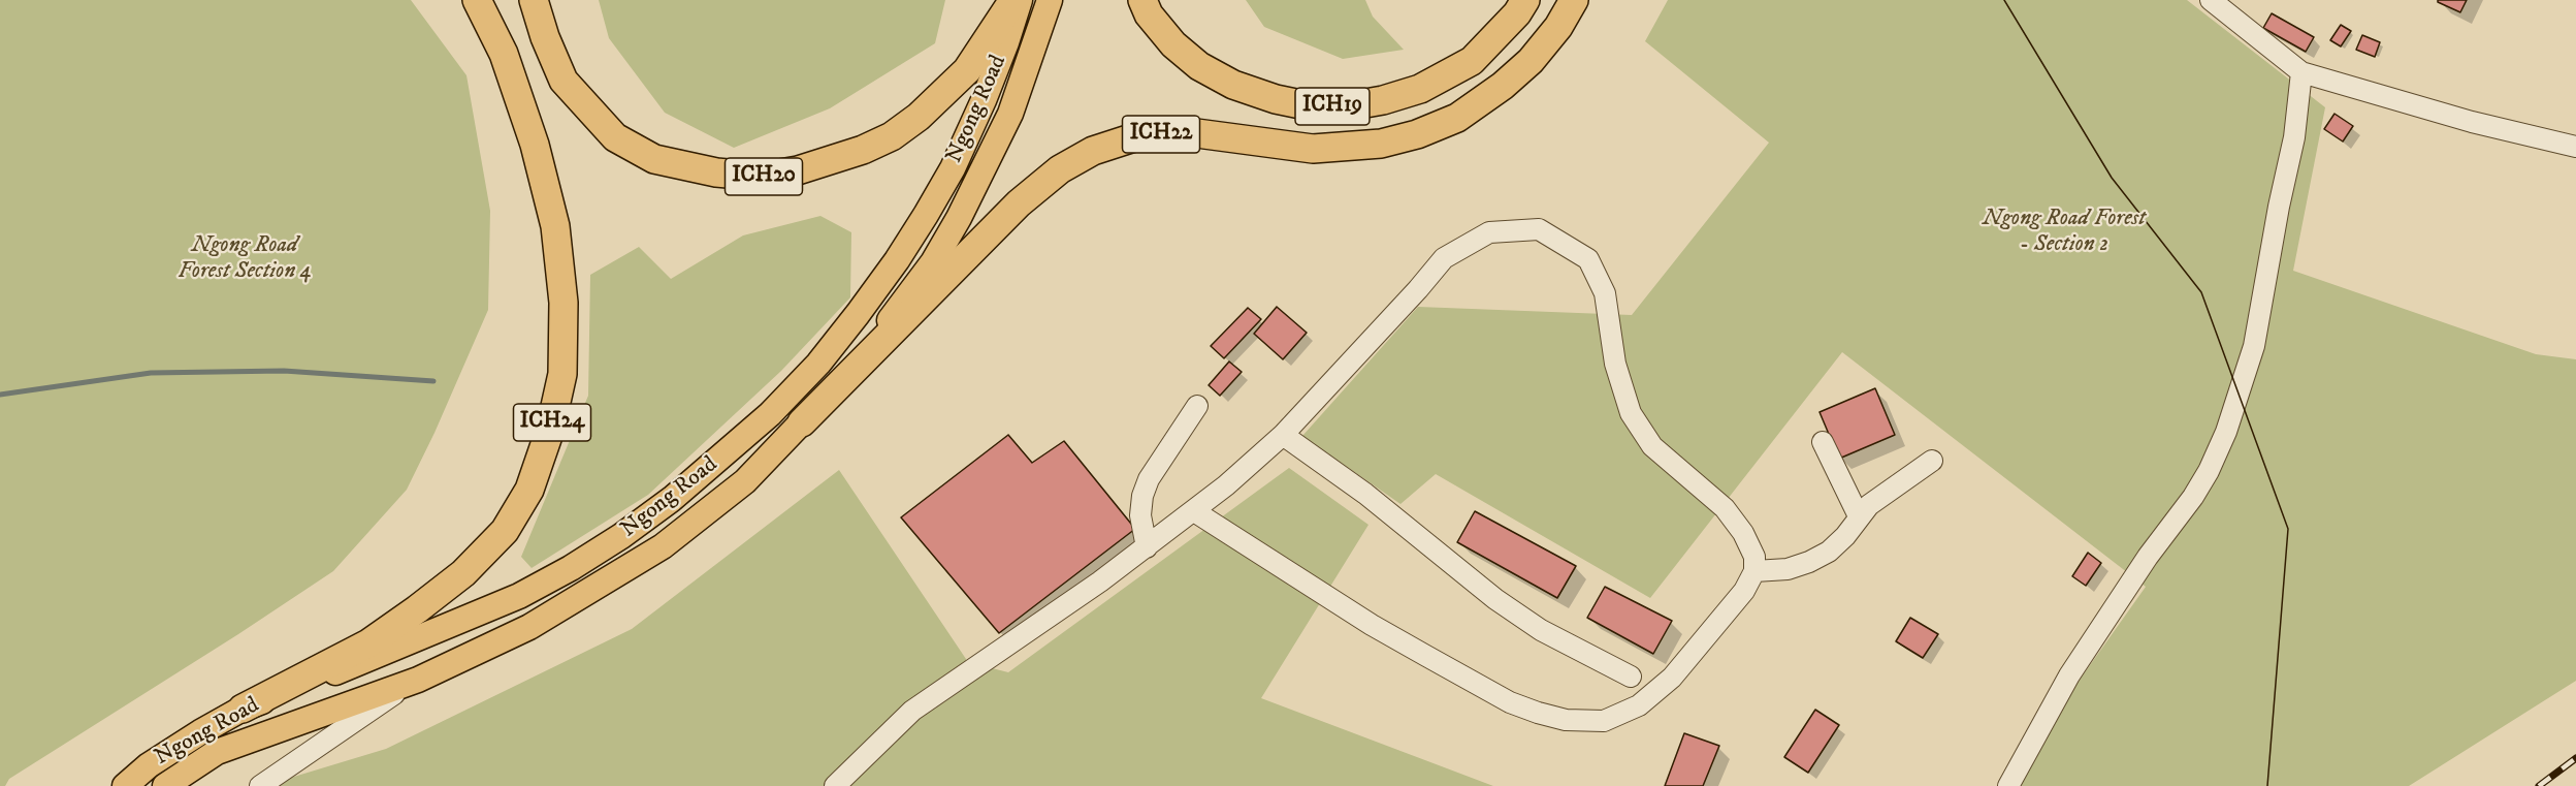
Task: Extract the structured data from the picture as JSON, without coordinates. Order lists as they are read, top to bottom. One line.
{"streets":{"highway":["ICH19","ICH22","ICH20","ICH24"],"main road":["Ngong Road"]},"crossings":[["Ngong Road","ICH22"],["Ngong Road","ICH24"]],"parks":["Ngong Road Forest - Section 2","Ngong Road Forest Section 4"]}
